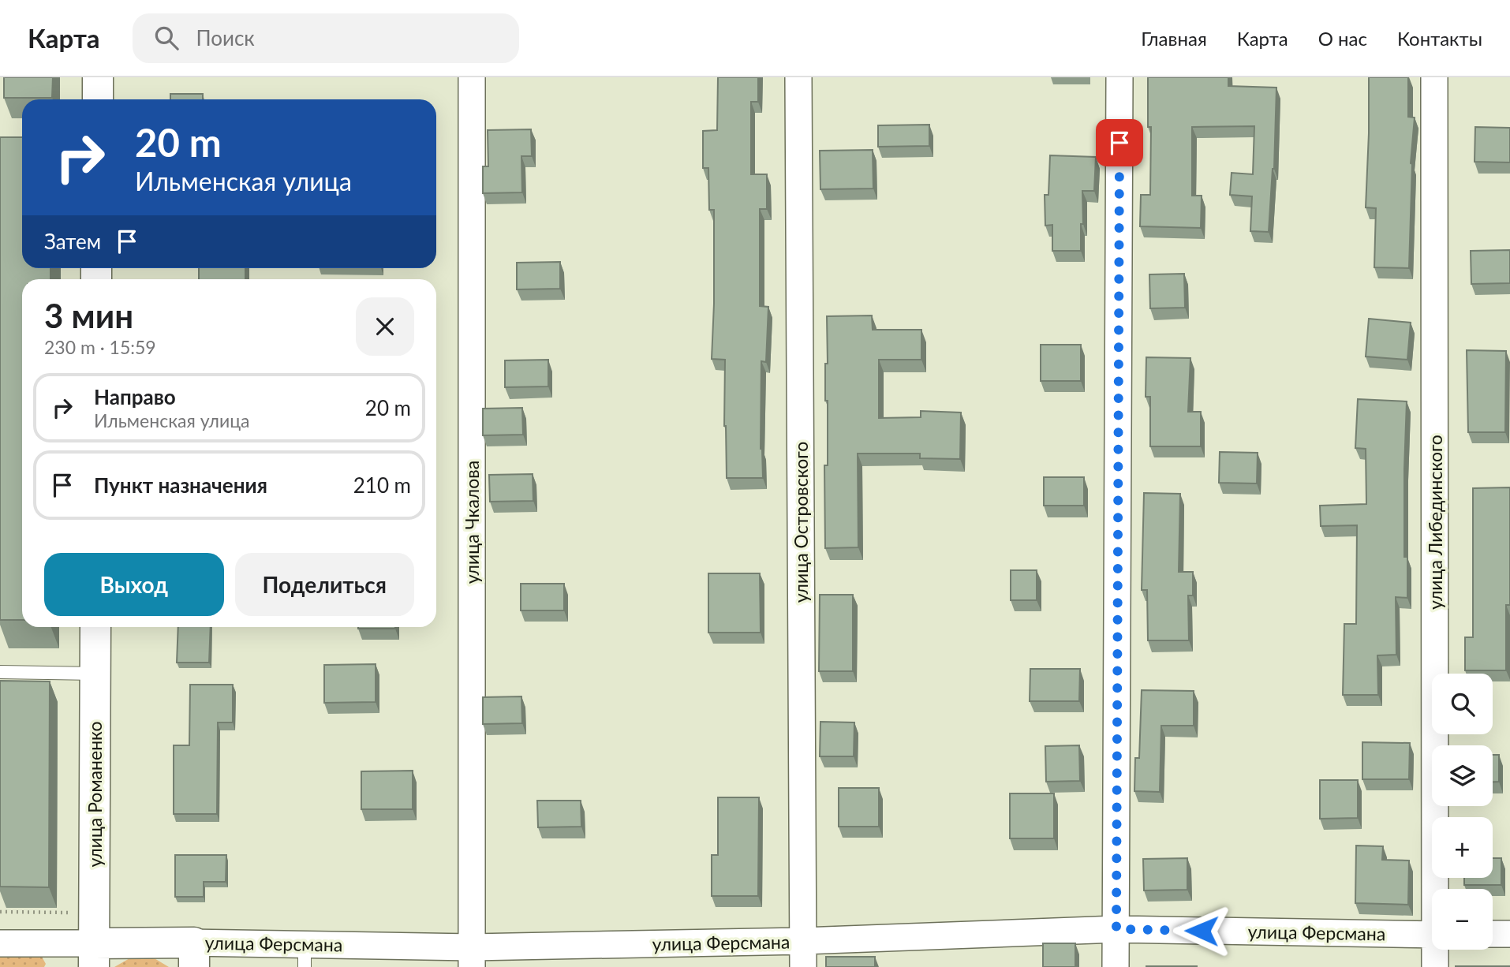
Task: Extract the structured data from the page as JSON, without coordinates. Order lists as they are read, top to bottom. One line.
{"streets":{"main road":["улица Романенко","улица Ферсмана"],"street":["улица Чкалова","улица Островского","улица Либединского"]},"crossings":[["улица Чкалова","улица Ферсмана"],["улица Островского","улица Ферсмана"],["улица Романенко","улица Ферсмана"]],"page":{"header":"Карта","search":"Поиск","nav":["Главная","Карта","О нас","Контакты"],"turn":["20 m","Ильменская улица"],"then":"Затем","heading":["3 мин","230 m · 15:59"],"list":[{"name":"Направо","note":"Ильменская улица","value":"20 m"},{"name":"Пункт назначения","value":"210 m"}],"buttons":["Выход","Поделиться"],"map_buttons":["+","−"]}}
